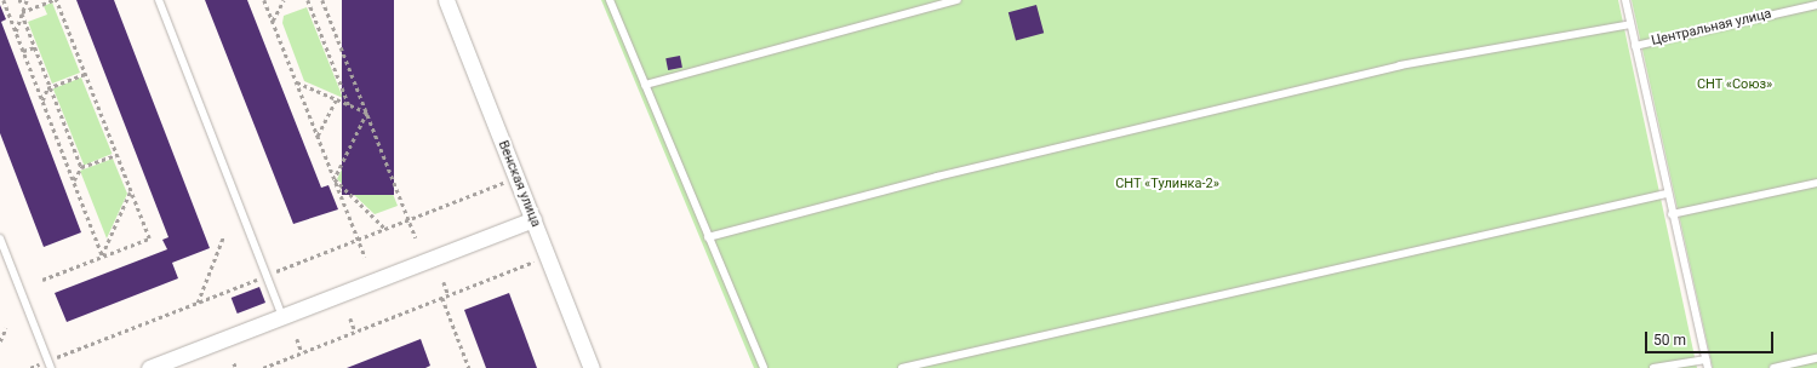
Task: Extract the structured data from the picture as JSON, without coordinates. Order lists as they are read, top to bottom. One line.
{"streets":{"street":["Венская улица"],"lane":["Центральная улица"]},"parks":["СНТ «Союз»","СНТ «Тулинка-2»"],"scale_bar":"50 m"}
